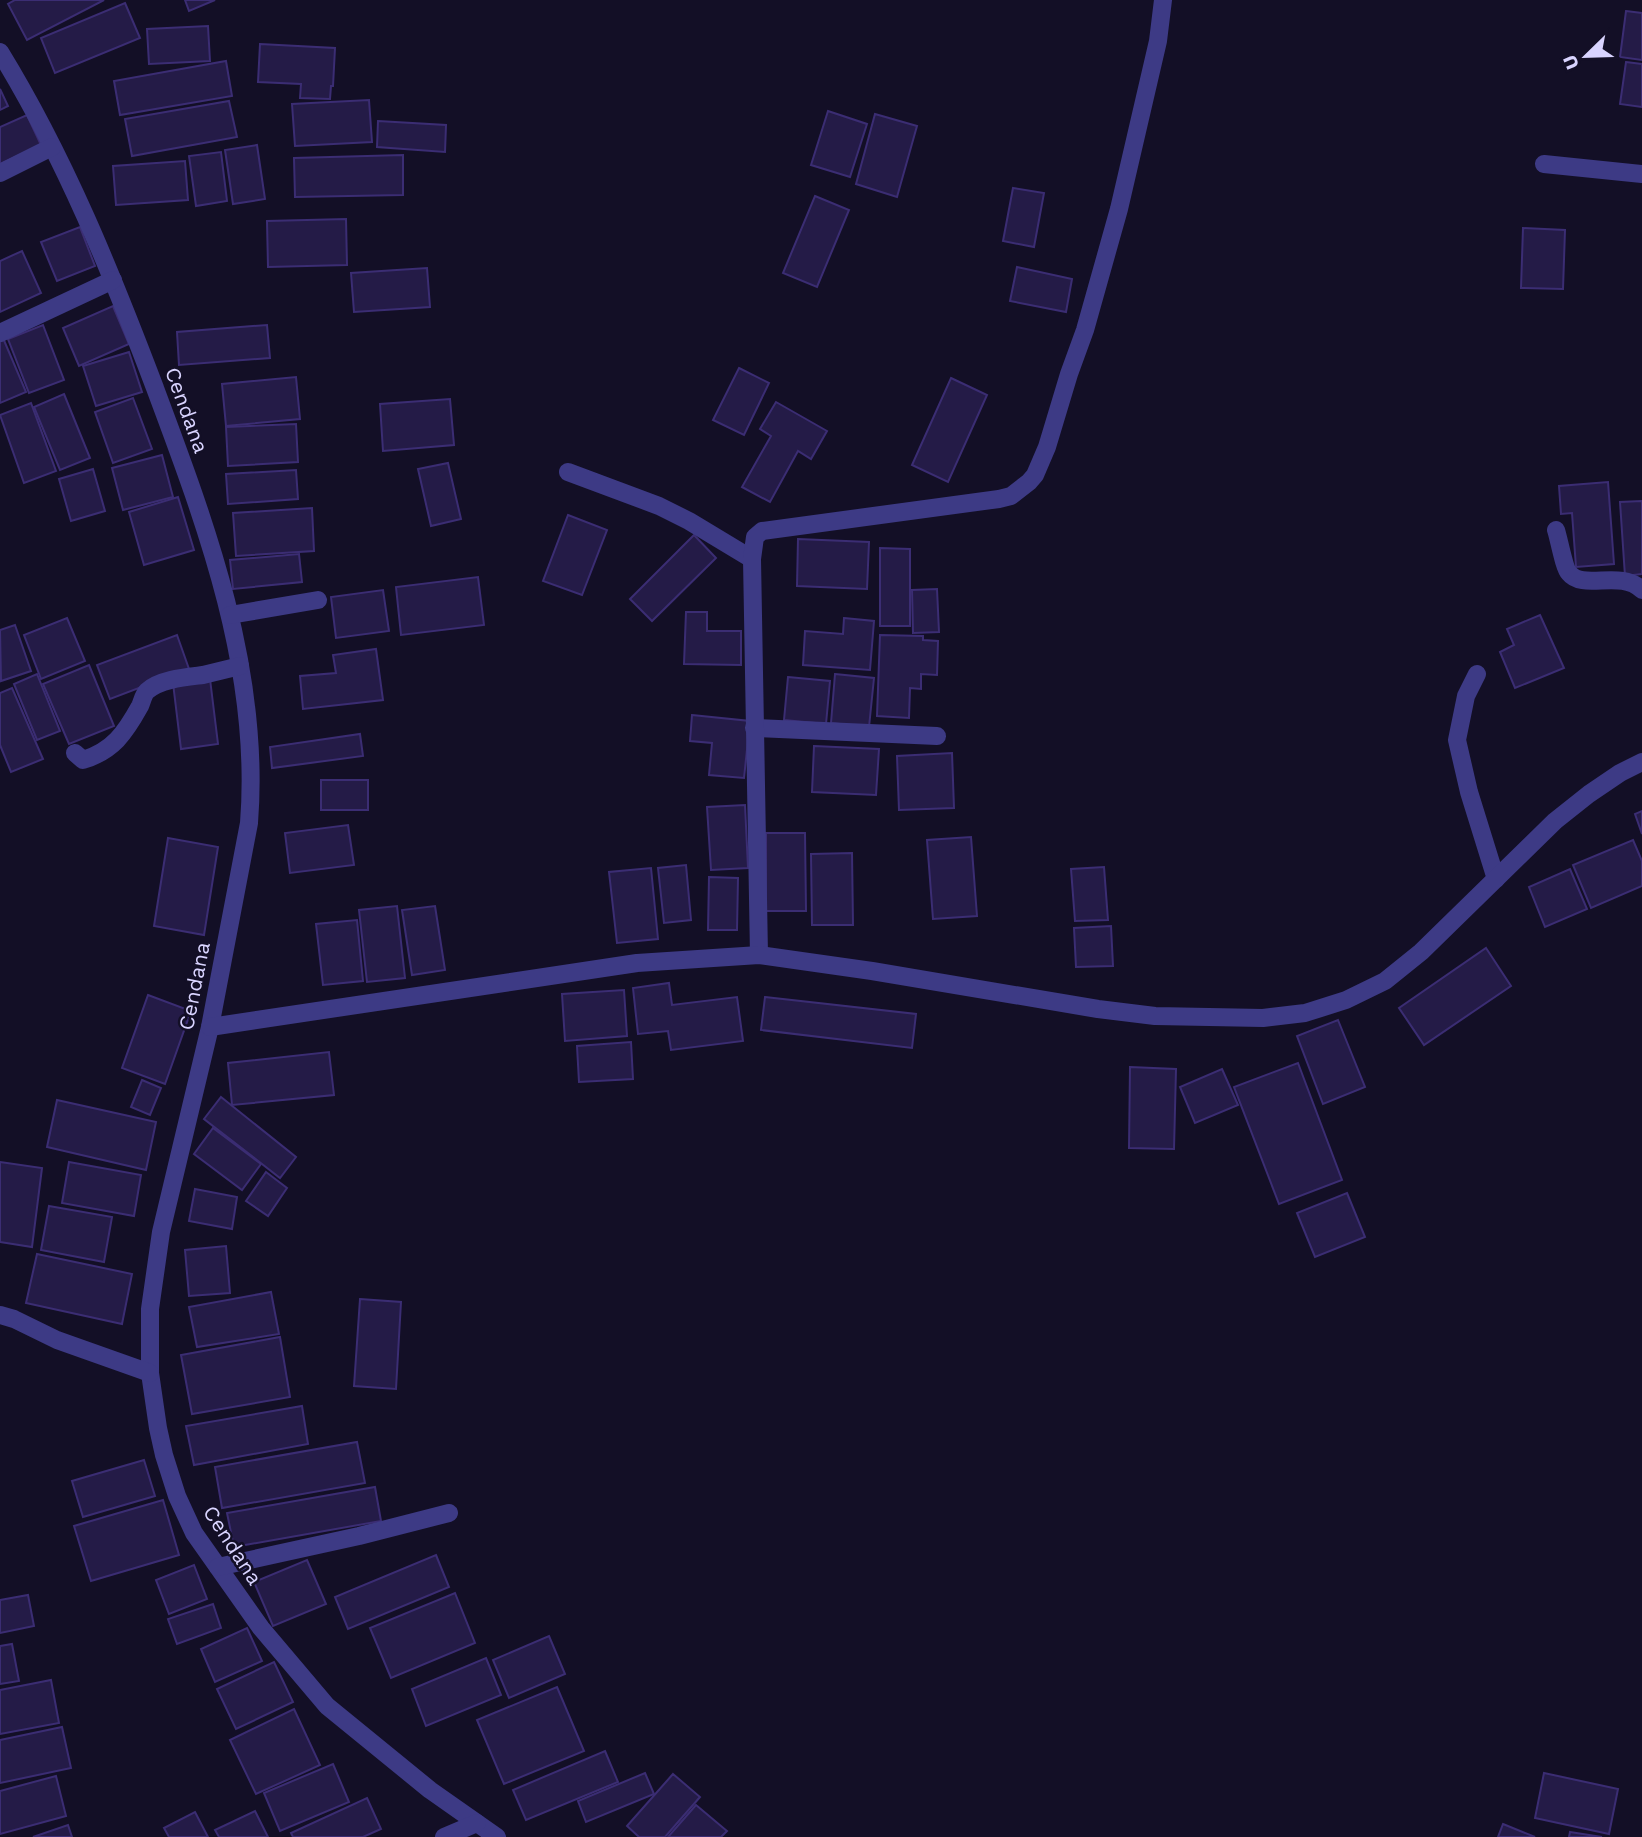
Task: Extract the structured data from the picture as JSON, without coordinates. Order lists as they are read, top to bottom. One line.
{"streets":{"street":["Cendana"]},"north":"bottom left"}
